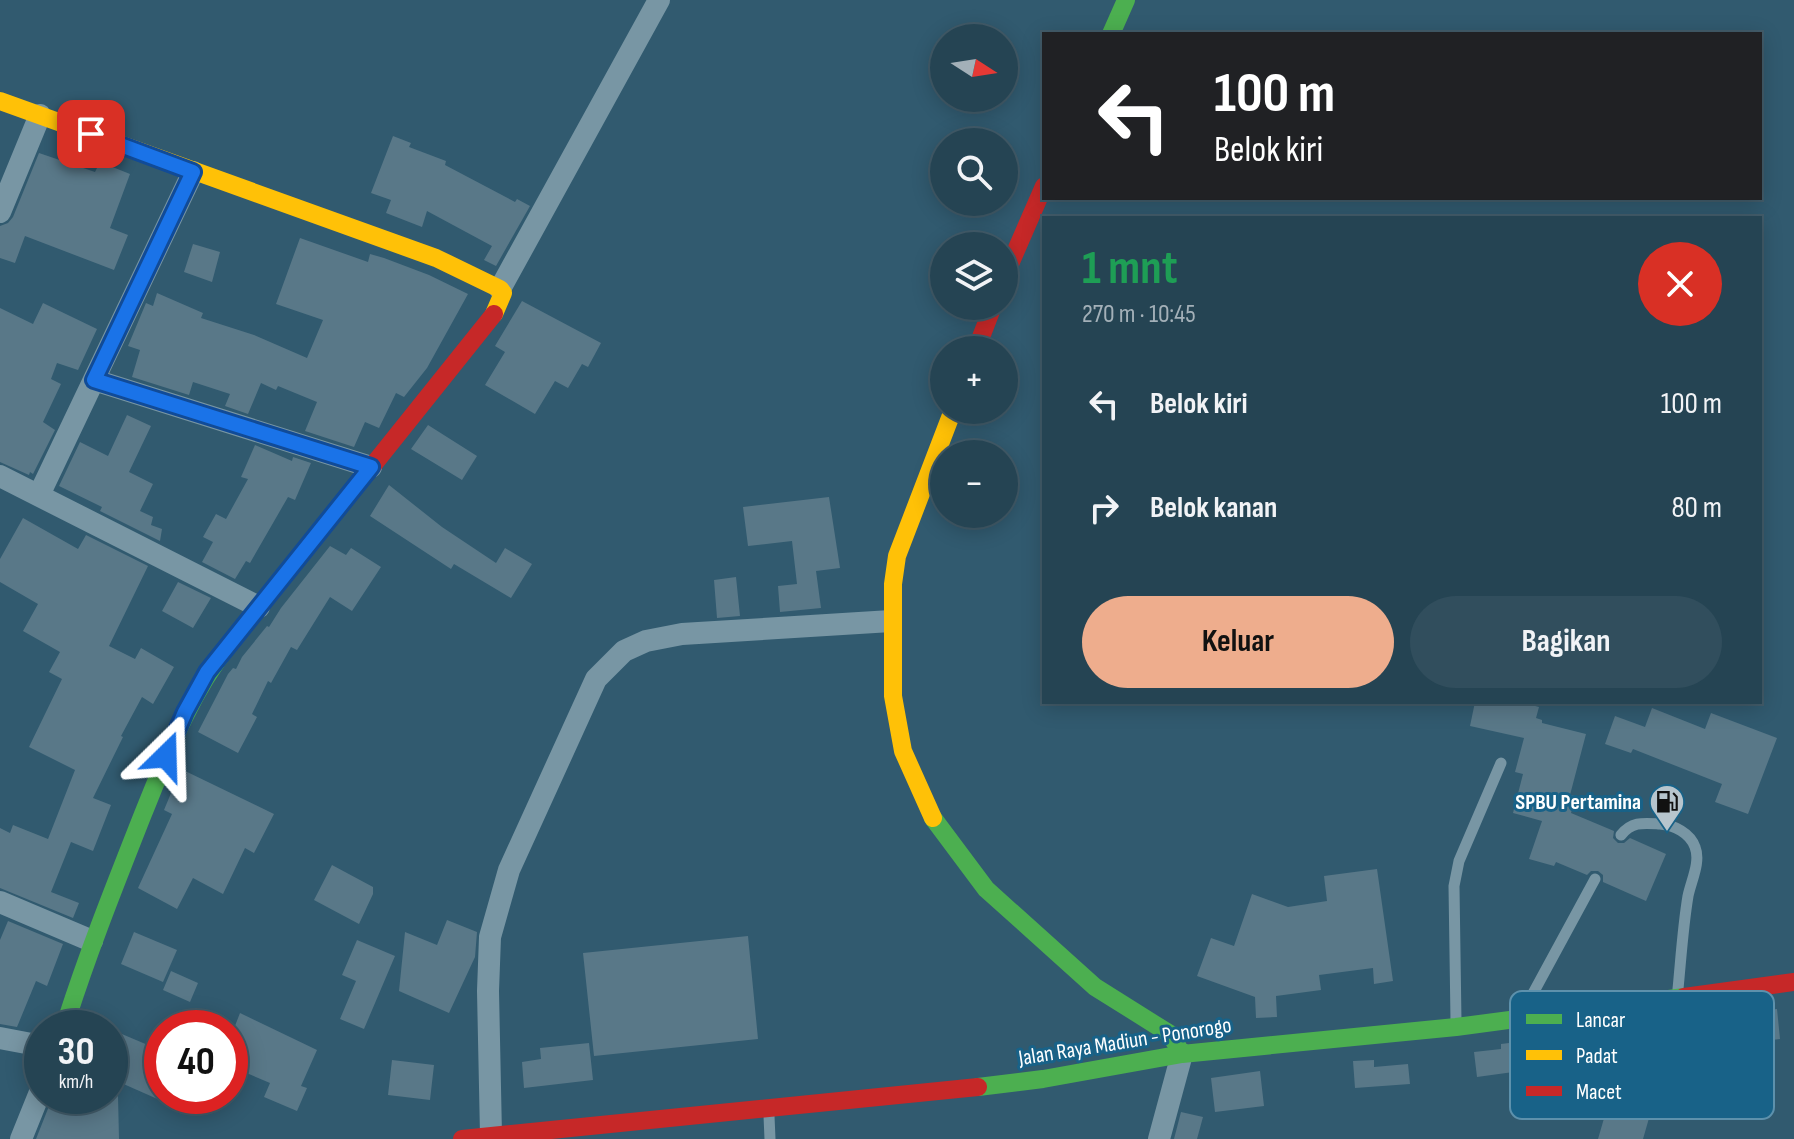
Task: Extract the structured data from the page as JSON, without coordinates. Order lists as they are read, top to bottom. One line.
{"streets":{"main road":["Jalan Raya Madiun - Ponorogo"]},"places":{"fuel station":["SPBU Pertamina"]},"legend":["Lancar","Padat","Macet"],"north":"right","page":{"map_buttons":["+","−"],"turn":["100 m","Belok kiri"],"heading":["1 mnt","270 m · 10:45"],"list":[{"name":"Belok kiri","value":"100 m"},{"name":"Belok kanan","value":"80 m"}],"buttons":["Keluar","Bagikan"],"speed":"30 km/h","limit":"40"}}
